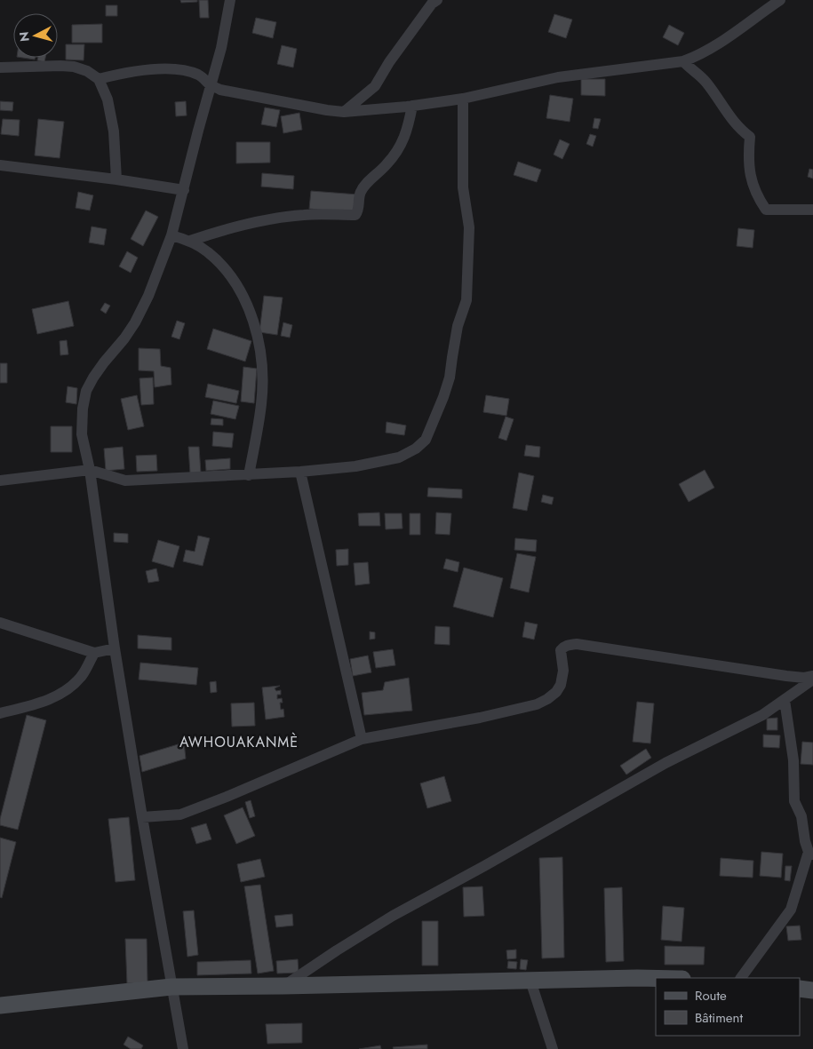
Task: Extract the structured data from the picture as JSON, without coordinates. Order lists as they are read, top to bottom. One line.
{"districts":["AWHOUAKANMÈ"],"legend":["Route","Bâtiment"],"north":"left"}
